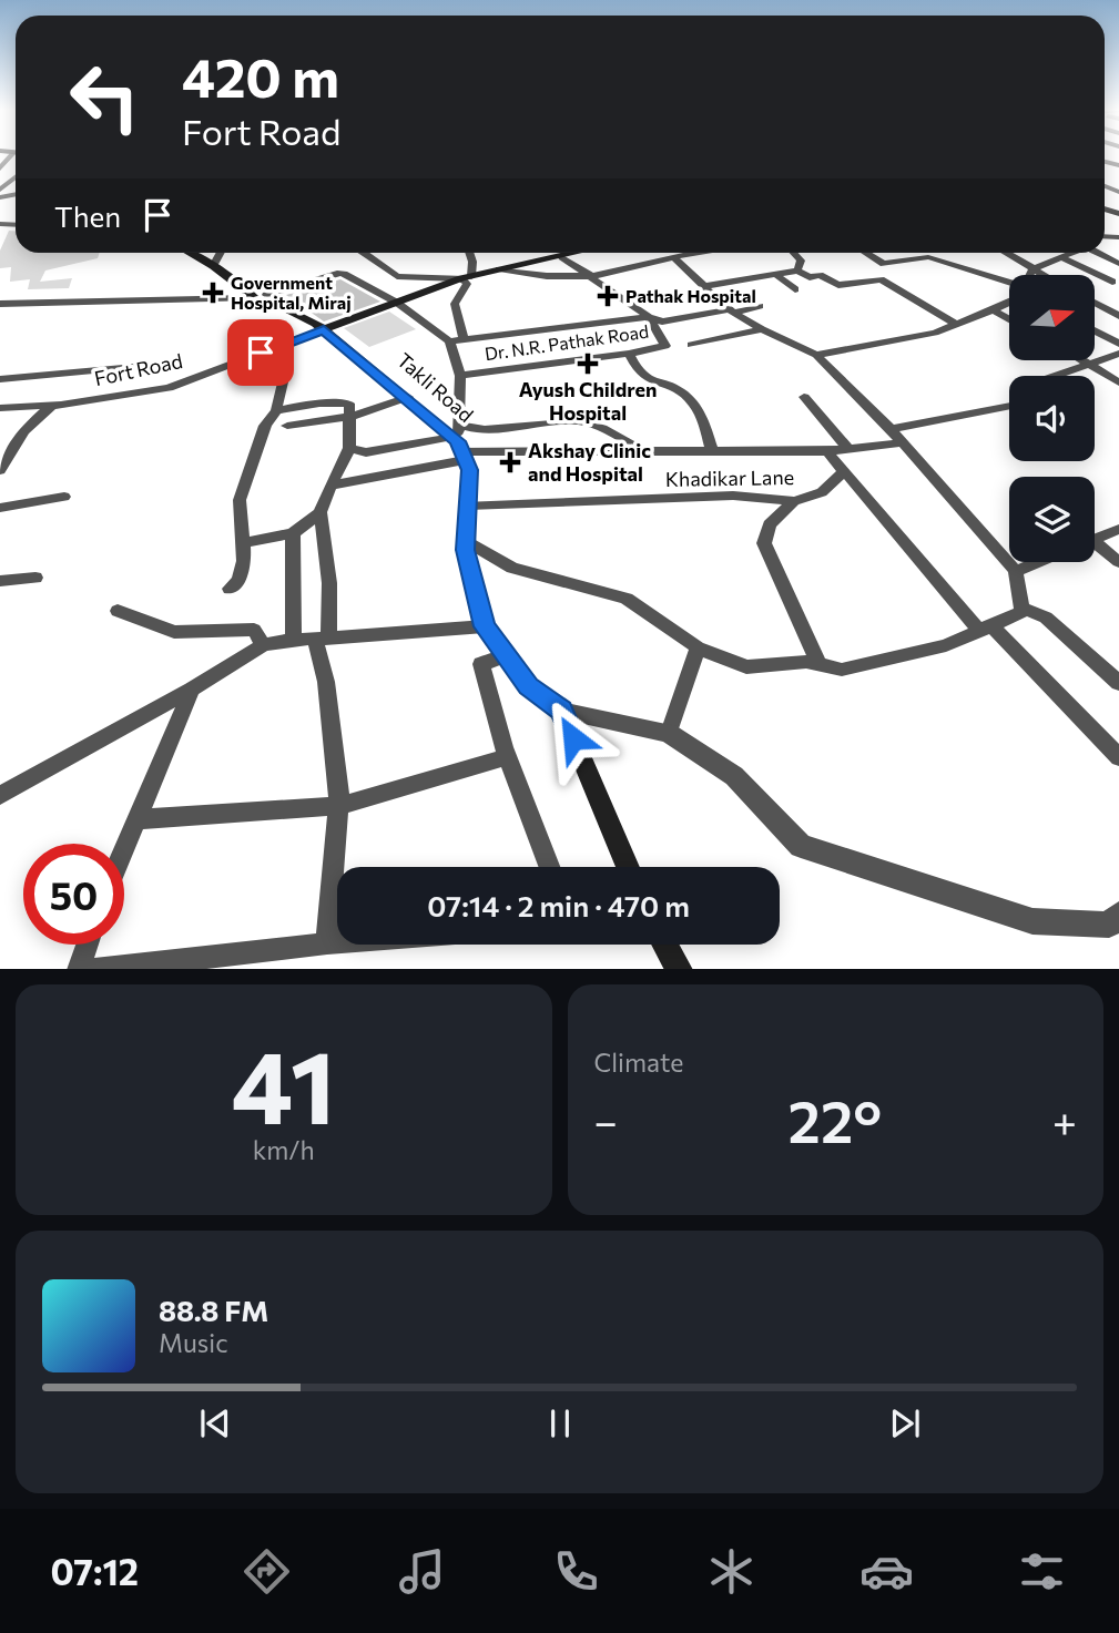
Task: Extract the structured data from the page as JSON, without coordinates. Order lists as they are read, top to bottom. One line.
{"streets":{"main road":["Takli Road"],"street":["Dr. N.R. Pathak Road","Fort Road","Khadikar Lane"]},"crossings":[["Fort Road","Takli Road"]],"places":{"health":["Government Hospital, Miraj","Pathak Hospital","Ayush Children Hospital","Akshay Clinic and Hospital"]},"north":"right","page":{"turn":["420 m","Fort Road"],"then":"Then","limit":"50","trip":"07:14 · 2 min · 470 m","tile":[["41","km/h"],"Climate"],"heat":["−","22°","+"],"song":["88.8 FM","Music"],"tabs":"07:12"}}
